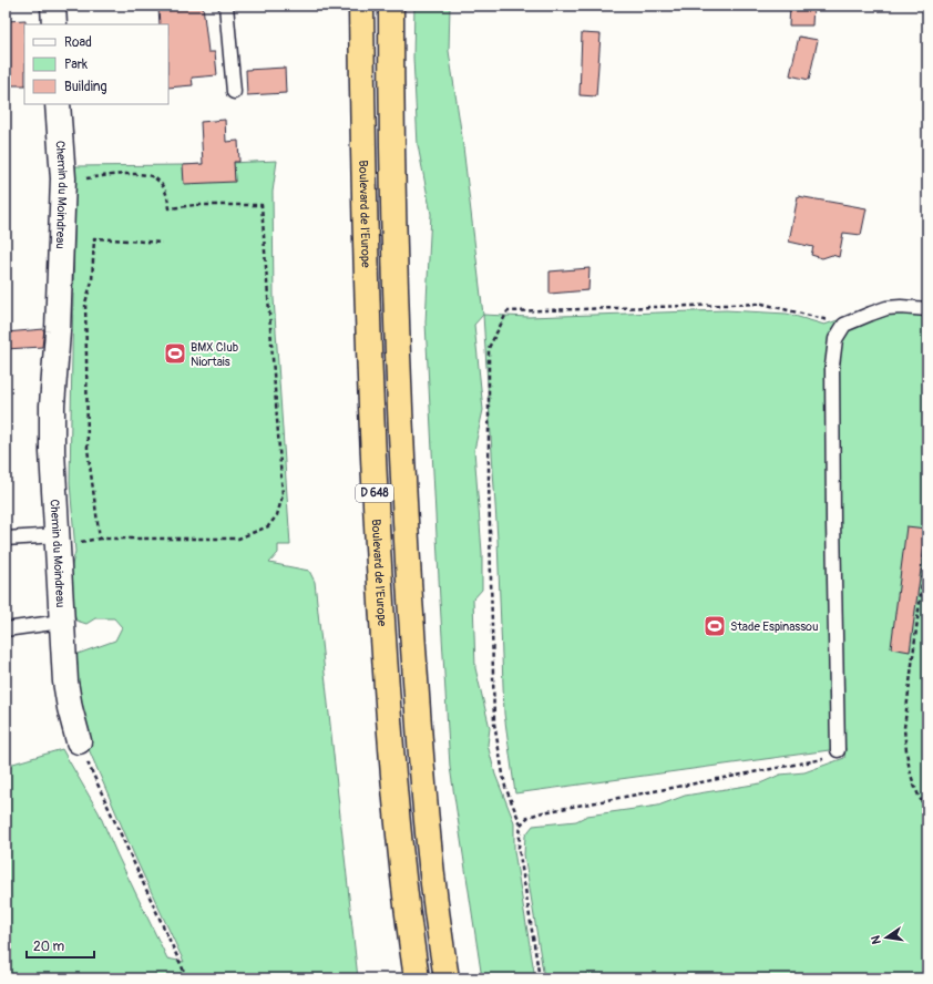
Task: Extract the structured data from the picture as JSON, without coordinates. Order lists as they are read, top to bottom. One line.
{"streets":{"highway":["Boulevard de l'Europe","D 648"],"street":["Chemin du Moindreau"]},"places":{"sports":["BMX Club Niortais","Stade Espinassou"]},"legend":["Road","Park","Building"],"scale_bar":"20 m","north":"left"}
